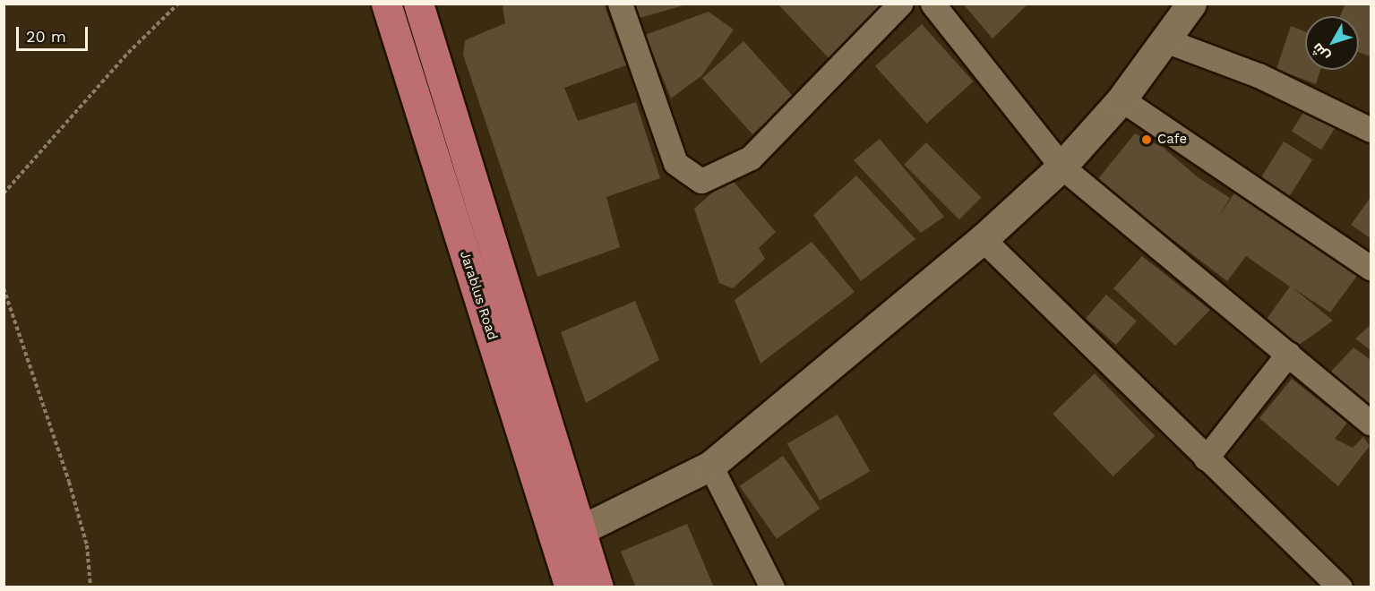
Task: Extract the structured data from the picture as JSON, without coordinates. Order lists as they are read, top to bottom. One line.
{"streets":{"main road":["Jarablus Road"]},"places":["Cafe"],"scale_bar":"20 m","north":"bottom left"}
